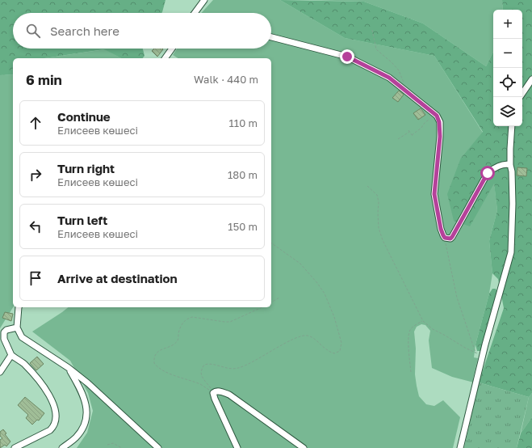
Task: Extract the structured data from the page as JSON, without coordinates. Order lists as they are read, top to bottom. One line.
{"page":{"map_buttons":["+","−"],"search":"Search here","heading":["6 min","Walk · 440 m"],"list":[["Continue","Елисеев көшесі","110 m"],["Turn right","Елисеев көшесі","180 m"],["Turn left","Елисеев көшесі","150 m"],"Arrive at destination"]}}
